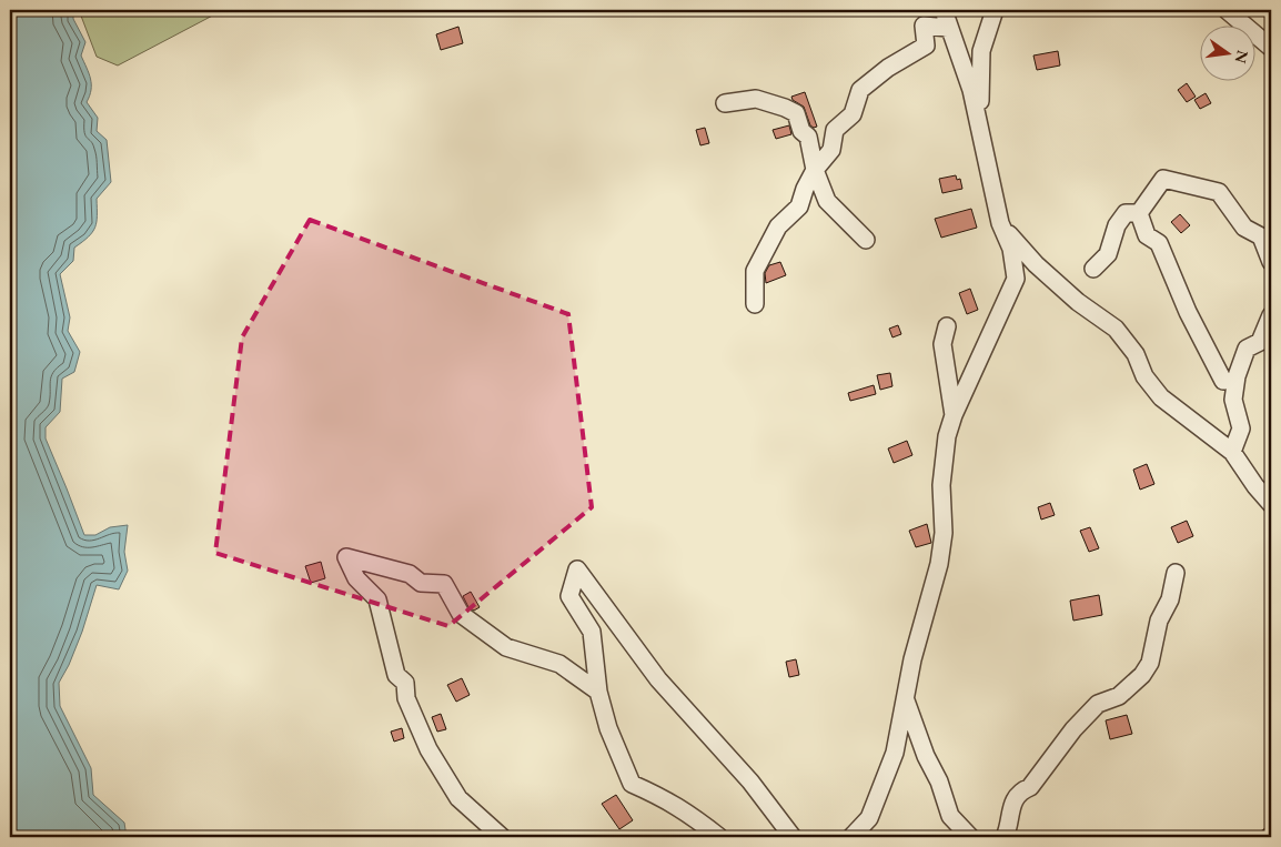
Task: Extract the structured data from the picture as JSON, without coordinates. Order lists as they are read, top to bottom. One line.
{"north":"right"}
